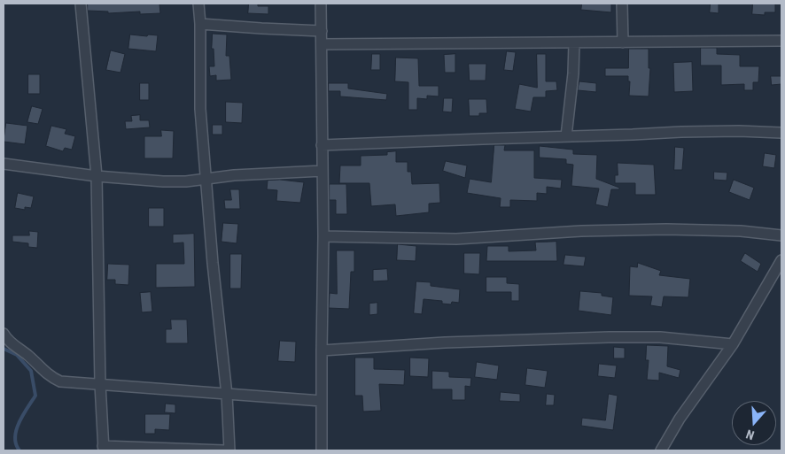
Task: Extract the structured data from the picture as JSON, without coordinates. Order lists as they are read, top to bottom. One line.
{"north":"bottom"}
